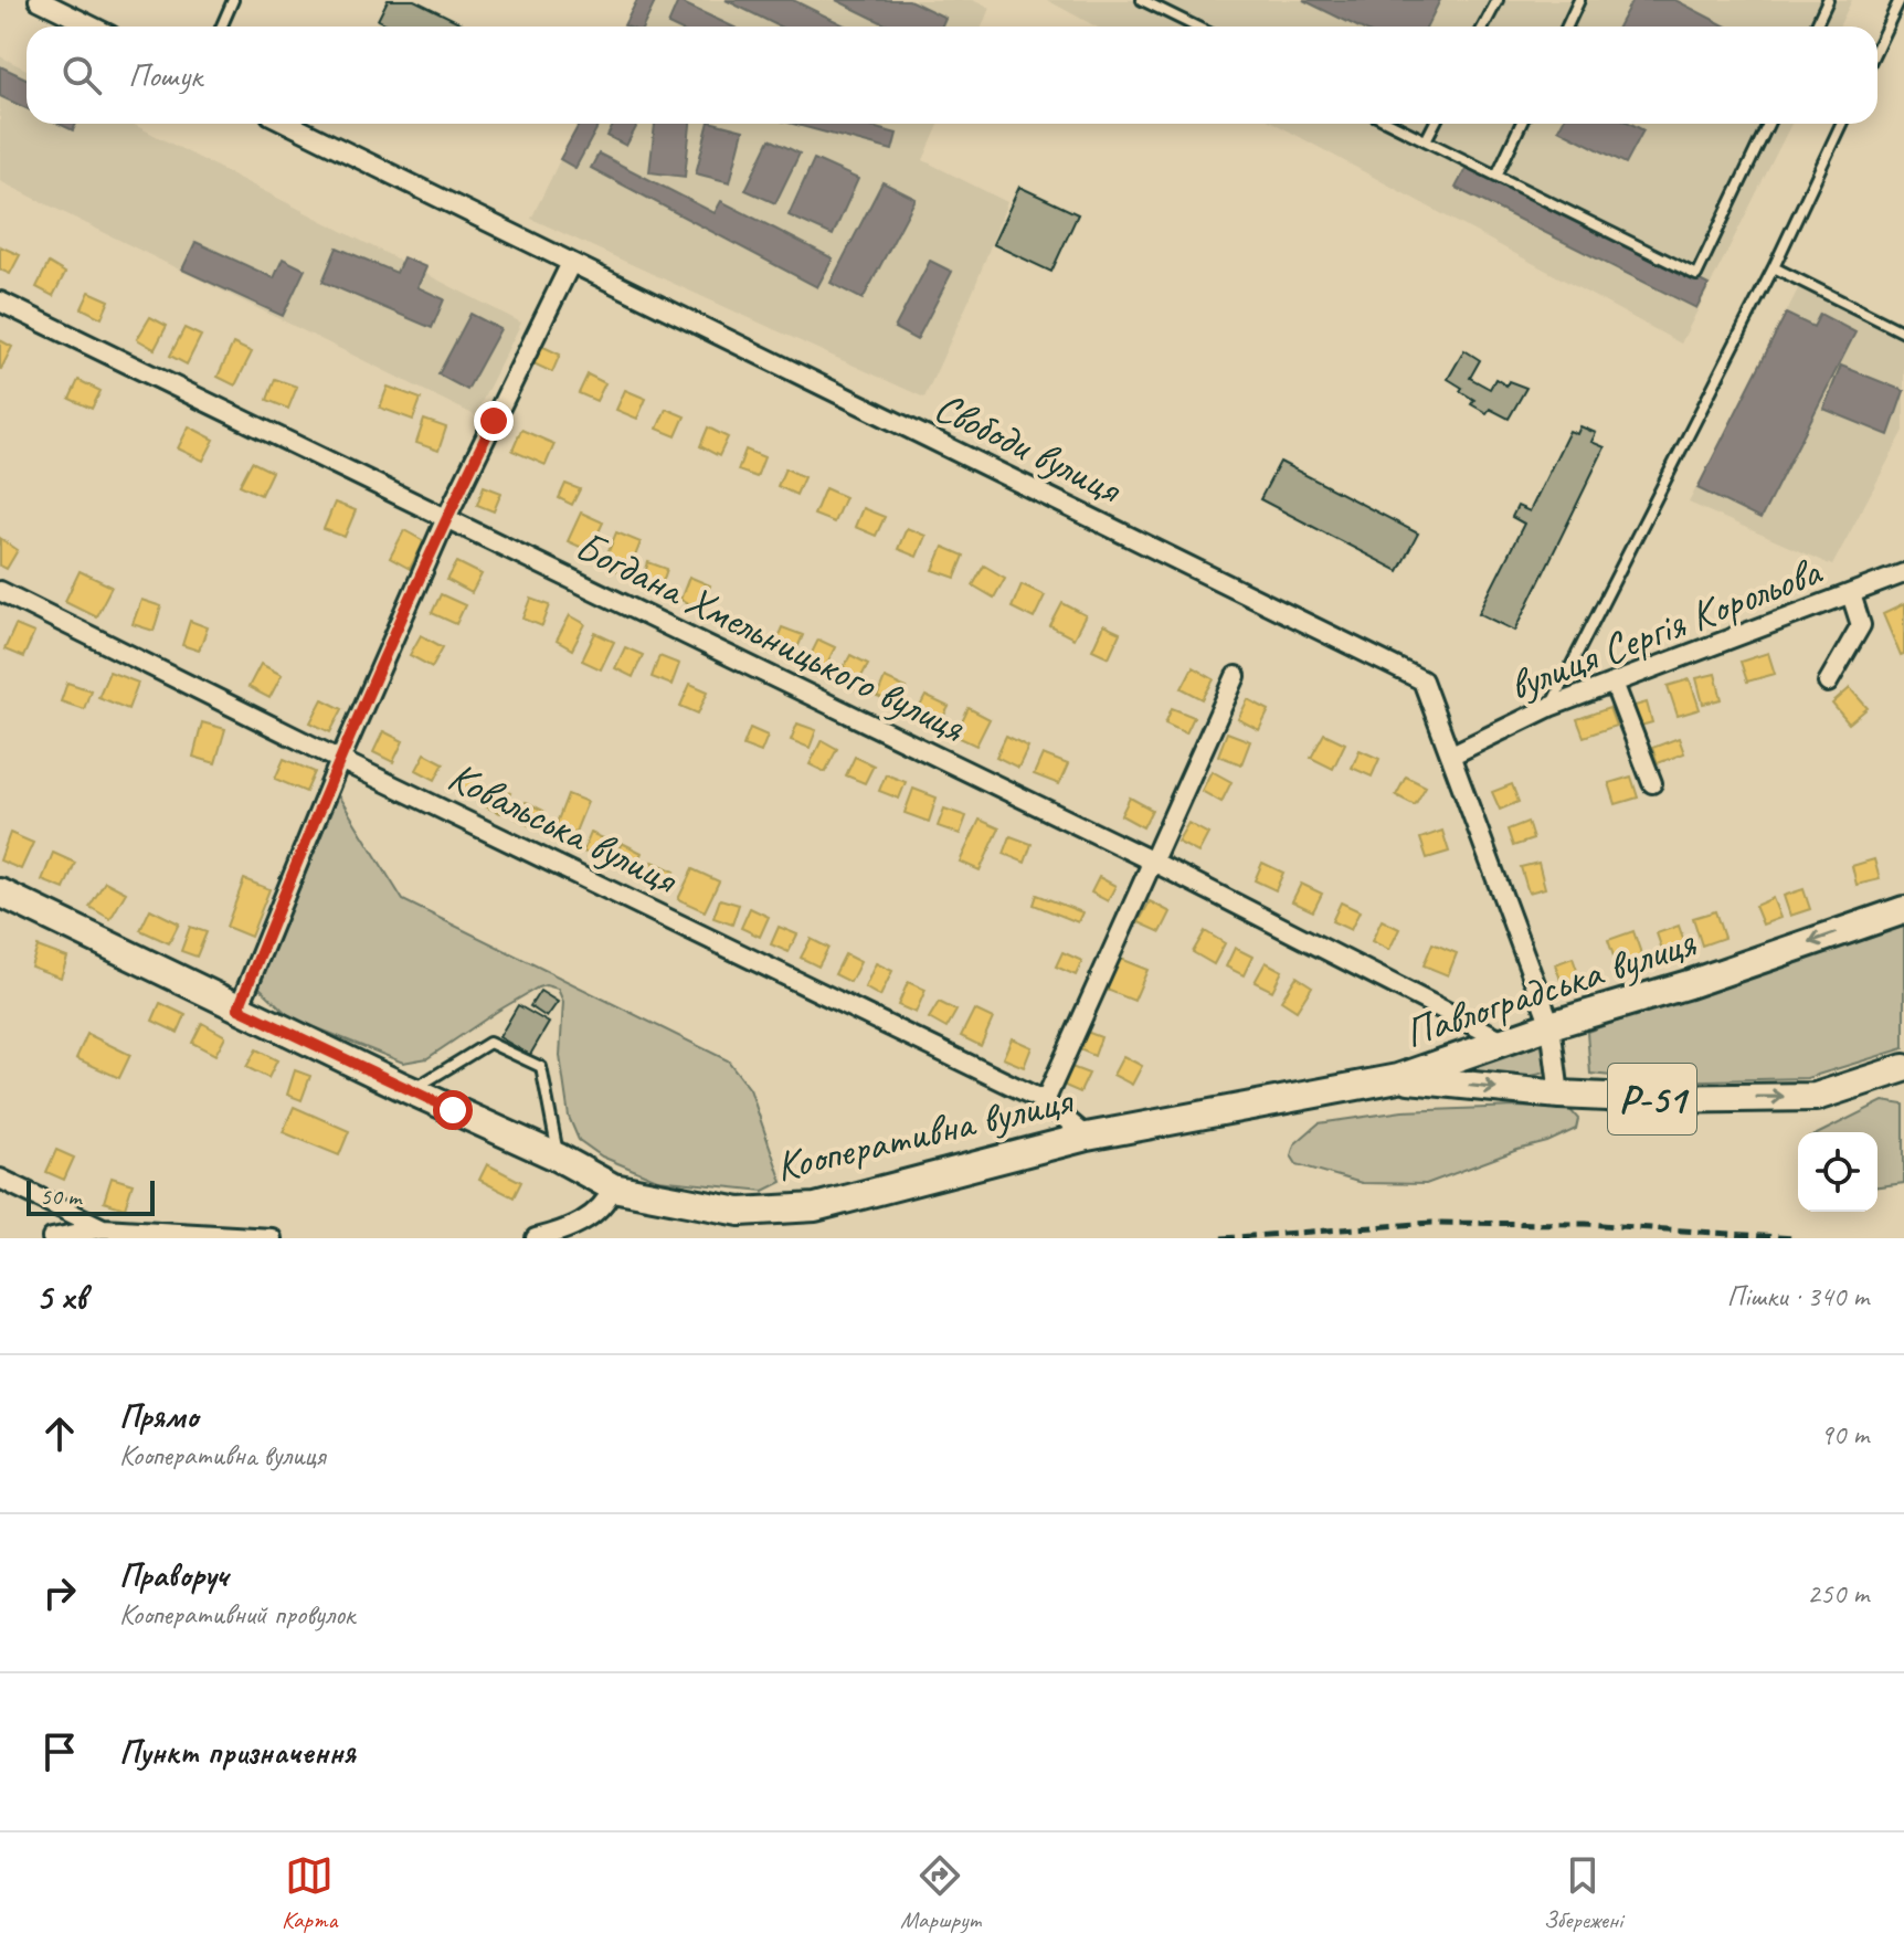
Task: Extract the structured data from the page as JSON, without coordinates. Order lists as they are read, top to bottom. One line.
{"streets":{"main road":["Павлоградська вулиця","Р-51","Кооперативна вулиця"],"street":["Свободи вулиця","вулиця Сергія Корольова","Богдана Хмельницького вулиця","Ковальська вулиця"]},"crossings":[["Свободи вулиця","вулиця Сергія Корольова"],["Свободи вулиця","Павлоградська вулиця"],["Богдана Хмельницького вулиця","Павлоградська вулиця"],["Ковальська вулиця","Кооперативна вулиця"],["Павлоградська вулиця","Кооперативна вулиця"]],"scale_bar":"50 m","page":{"search":"Пошук","scale":"50 m","heading":["5 хв","Пішки · 340 m"],"list":[["Прямо","Кооперативна вулиця","90 m"],["Праворуч","Кооперативний провулок","250 m"],"Пункт призначення"],"nav":["Карта","Маршрут","Збережені"]}}
